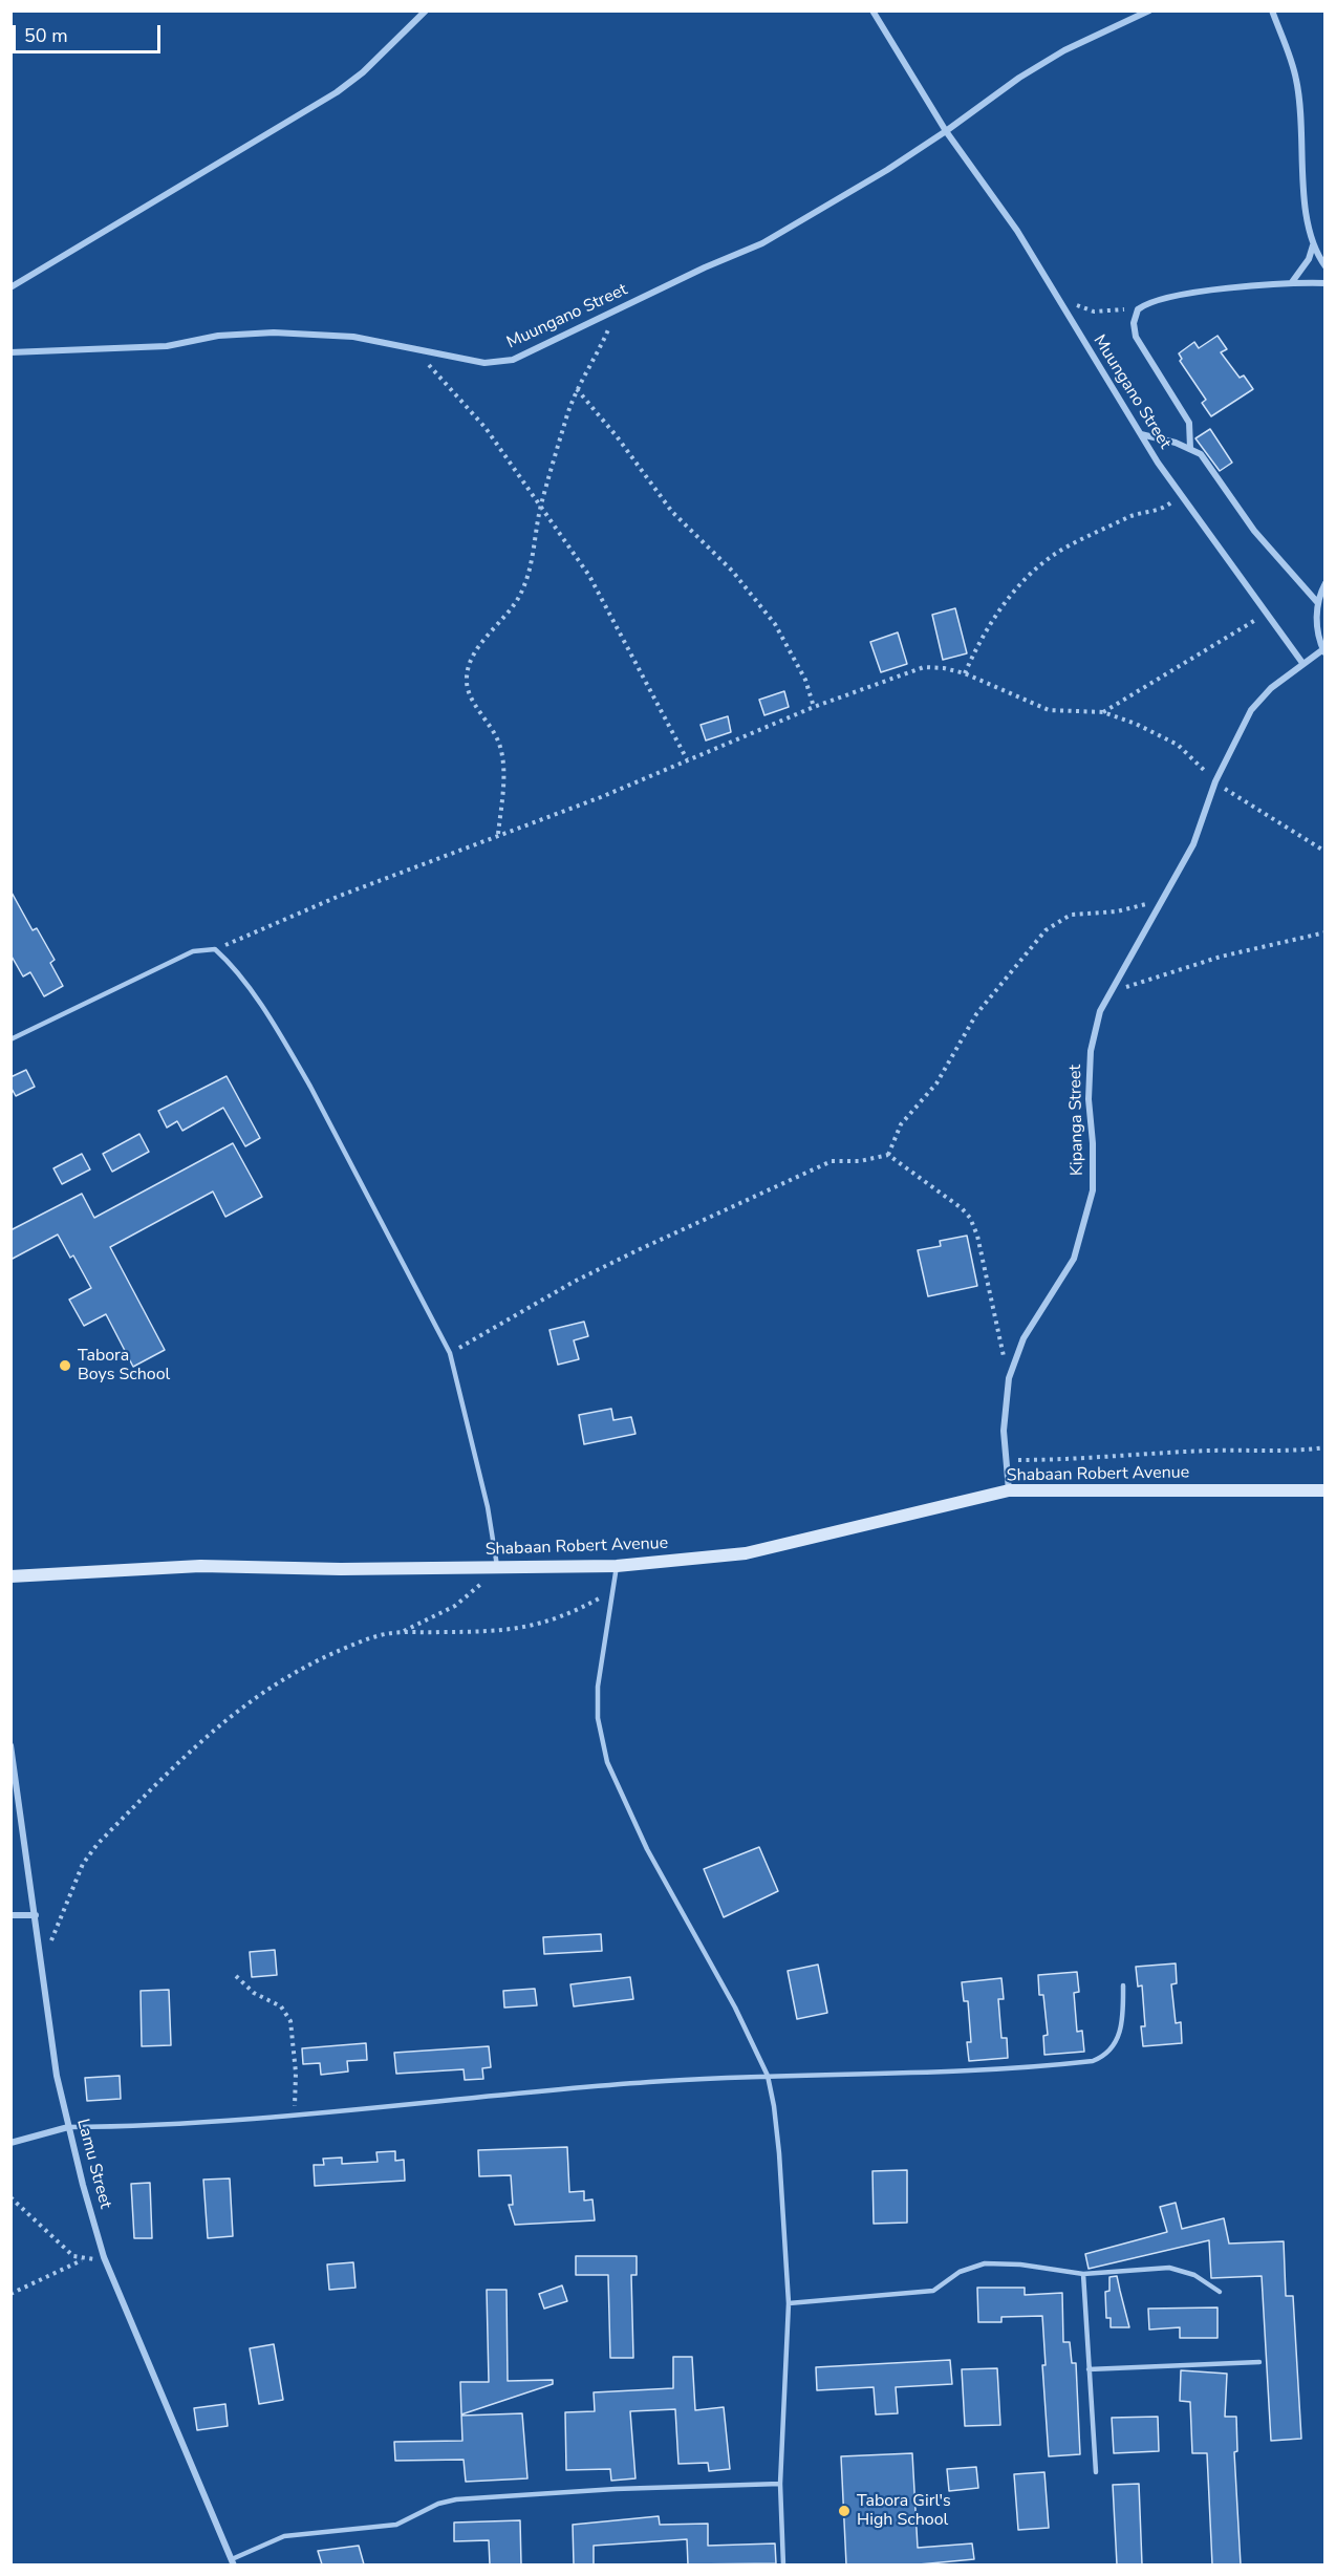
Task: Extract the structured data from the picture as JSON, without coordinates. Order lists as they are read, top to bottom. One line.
{"streets":{"street":["Muungano Street","Kipanga Street","Shabaan Robert Avenue","Lamu Street"]},"crossings":[["Muungano Street","Kipanga Street"],["Kipanga Street","Shabaan Robert Avenue"]],"places":["Tabora Boys School","Tabora Girl's High School"],"scale_bar":"50 m"}
